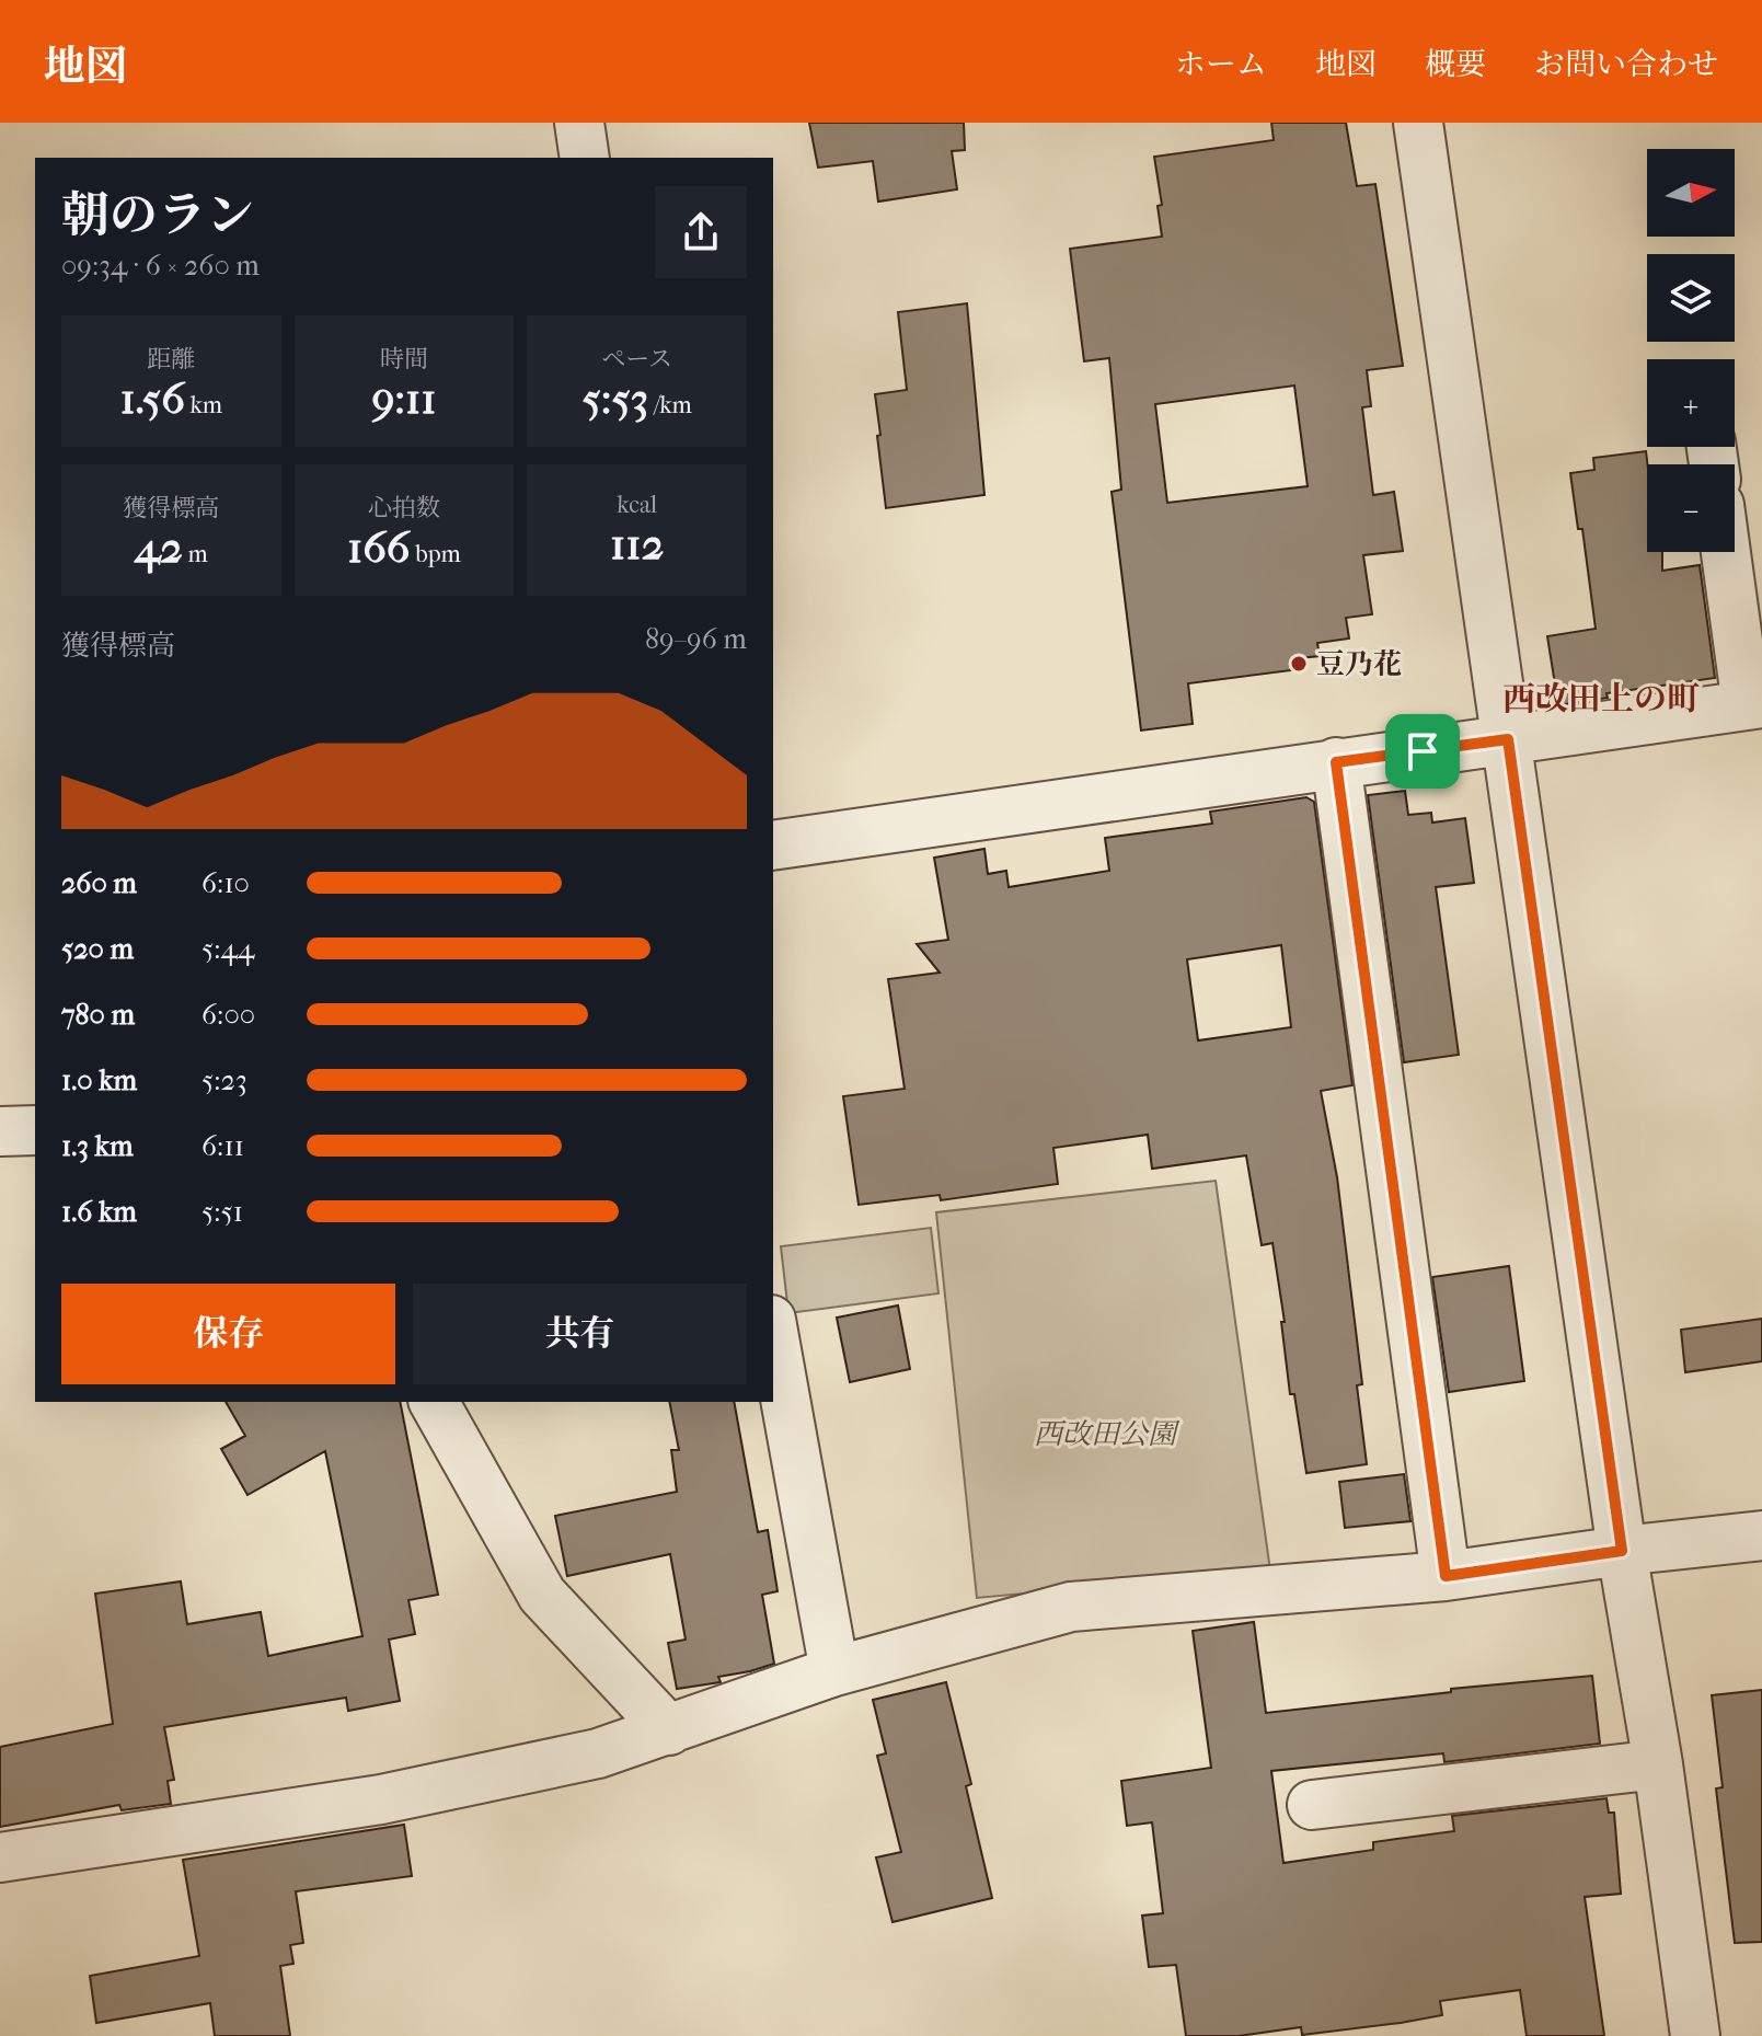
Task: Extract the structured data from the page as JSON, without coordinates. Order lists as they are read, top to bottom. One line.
{"districts":["西改田上の町"],"parks":["西改田公園"],"places":["豆乃花"],"north":"right","page":{"header":"地図","nav":["ホーム","地図","概要","お問い合わせ"],"map_buttons":["+","−"],"heading":["朝のラン","09:34 · 6 × 260 m"],"stats":[["距離","1.56 km"],["時間","9:11"],["ペース","5:53 /km"],["獲得標高","42 m"],["心拍数","166 bpm"],["kcal","112"]],"chart":["獲得標高","89–96 m"],"list":[{"name":"260 m","note":"6:10"},{"name":"520 m","note":"5:44"},{"name":"780 m","note":"6:00"},{"name":"1.0 km","note":"5:23"},{"name":"1.3 km","note":"6:11"},{"name":"1.6 km","note":"5:51"}],"buttons":["保存","共有"]}}
